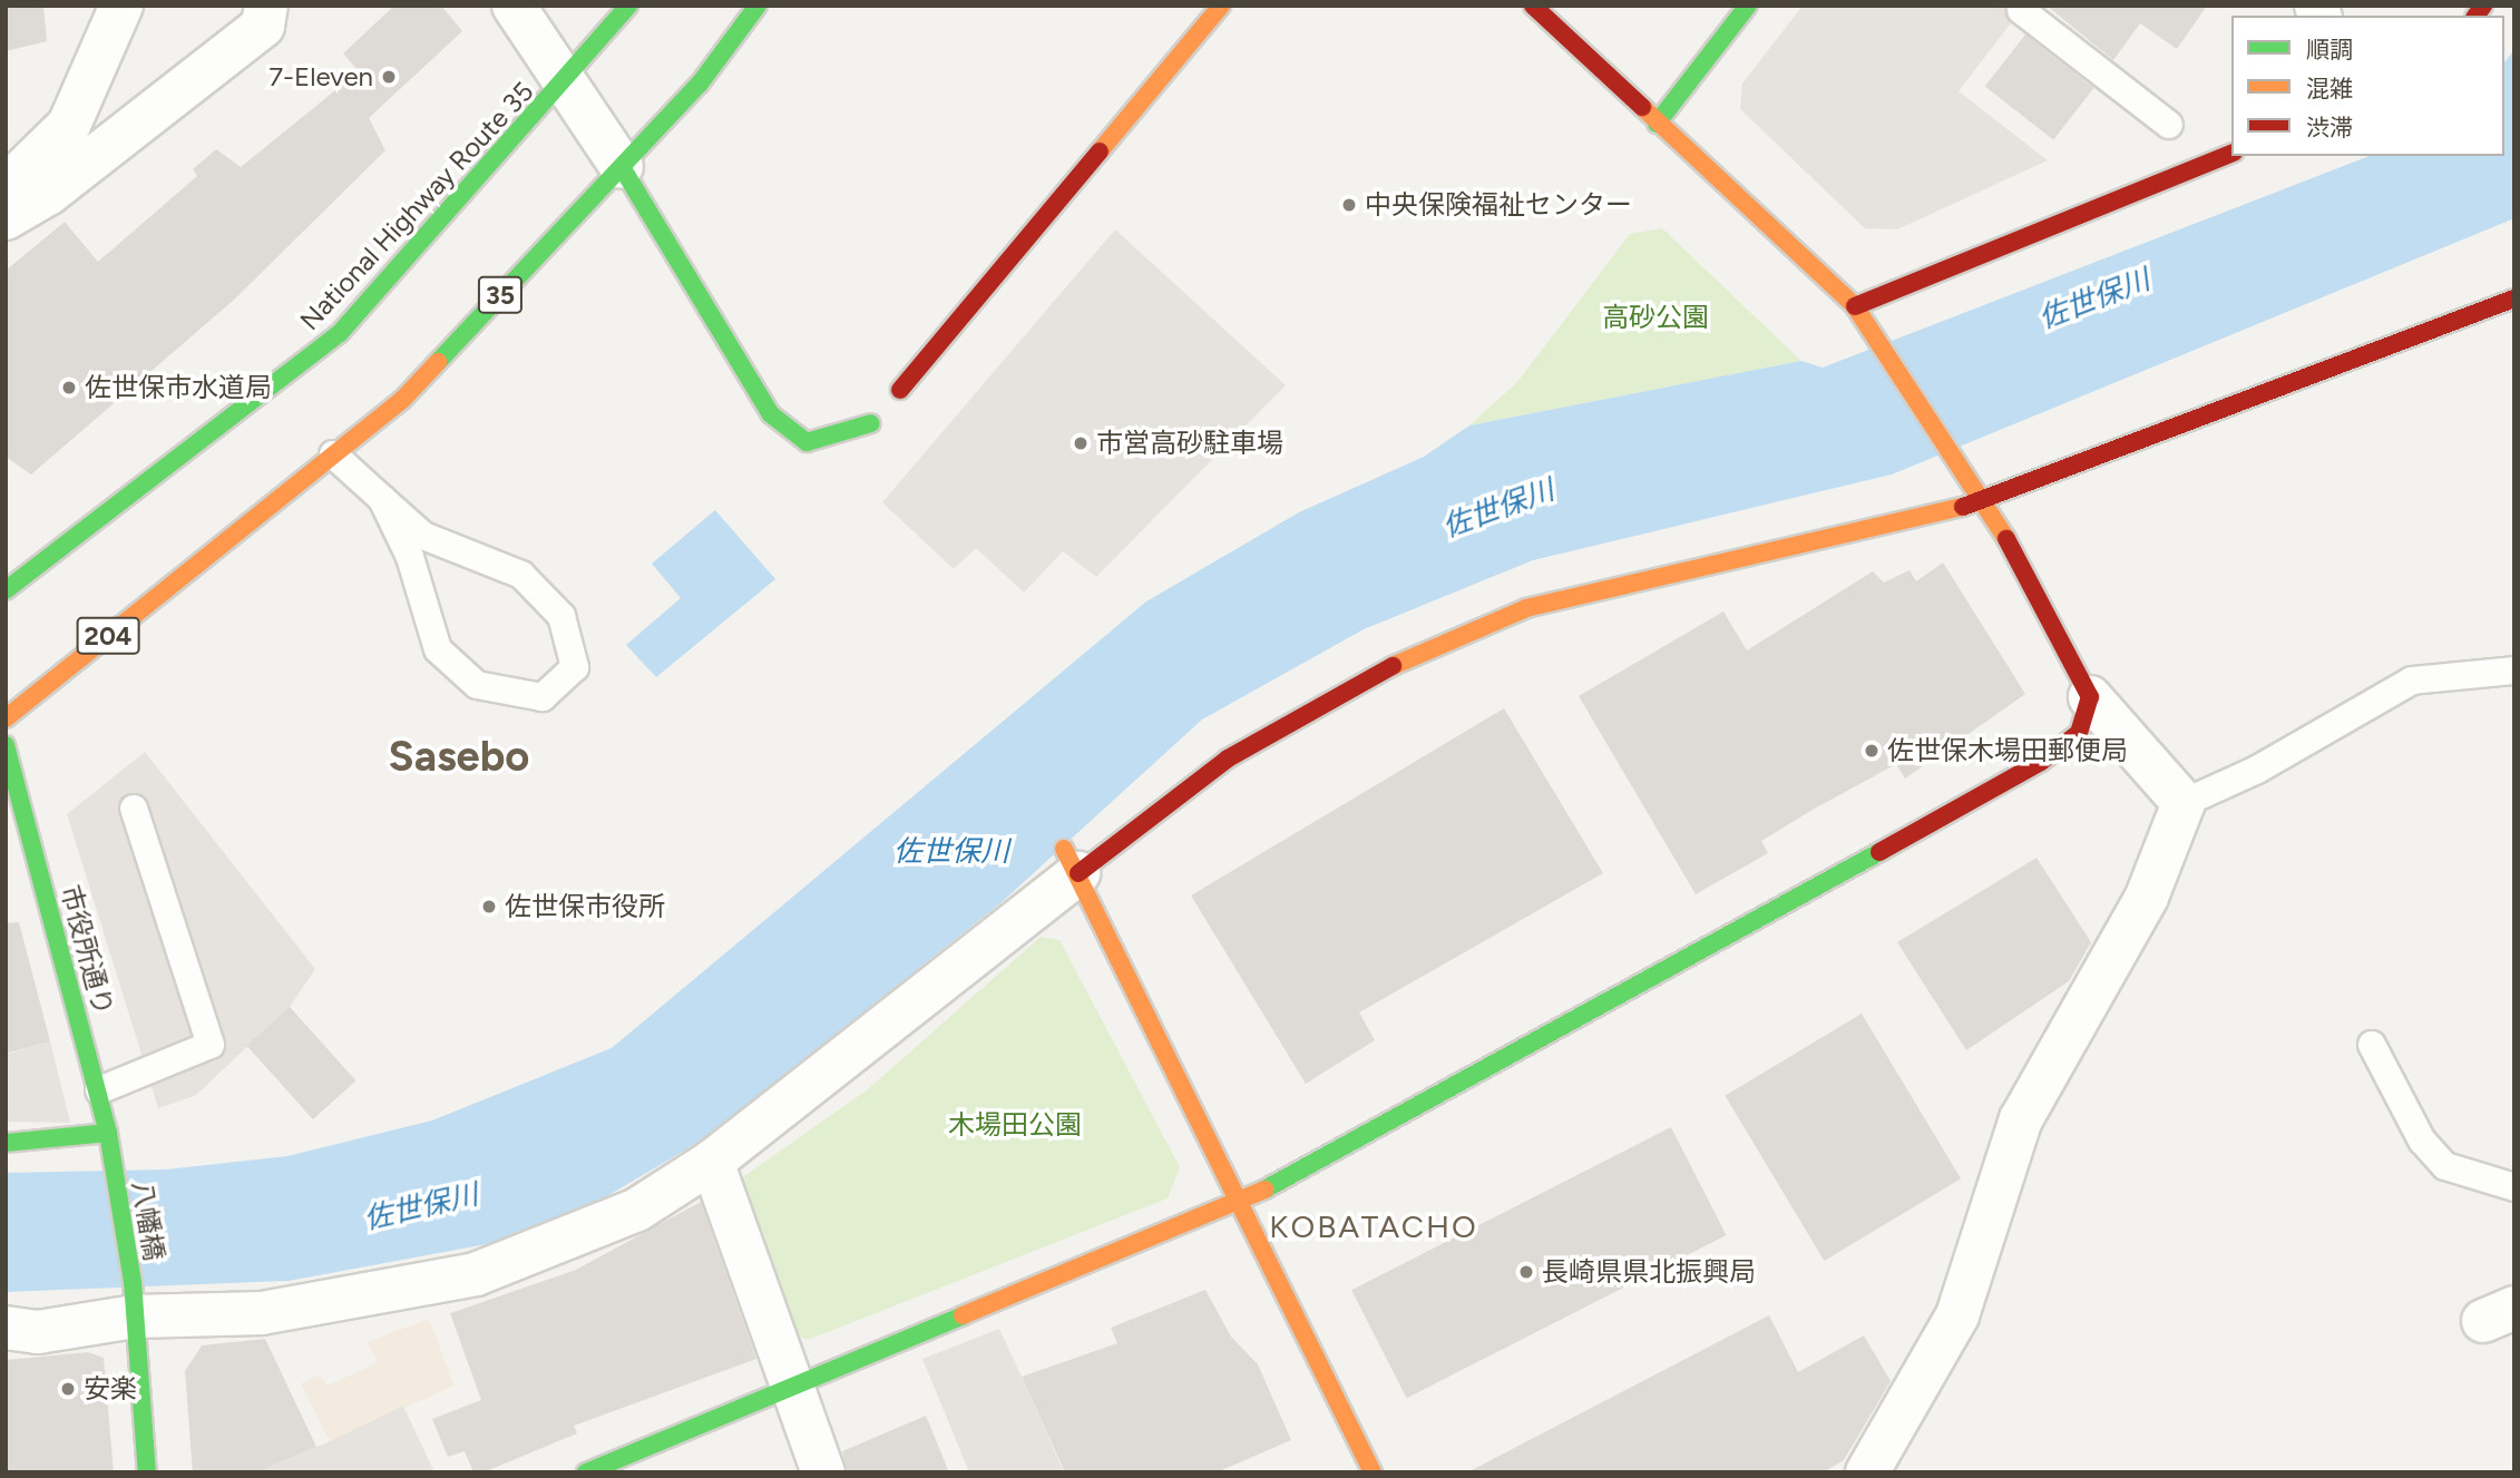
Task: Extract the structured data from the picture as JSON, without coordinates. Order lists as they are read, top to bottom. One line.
{"streets":{"main road":["National Highway Route 35","35","204","市役所通り","八幡橋"]},"crossings":[["35","204"],["市役所通り","八幡橋"]],"districts":["Sasebo","KOBATACHO"],"water":["佐世保川"],"parks":["高砂公園","木場田公園"],"places":["7-Eleven","中央保険福祉センター","佐世保市水道局","市営高砂駐車場","佐世保木場田郵便局","佐世保市役所","長崎県県北振興局","安楽"],"legend":["順調","混雑","渋滞"]}
